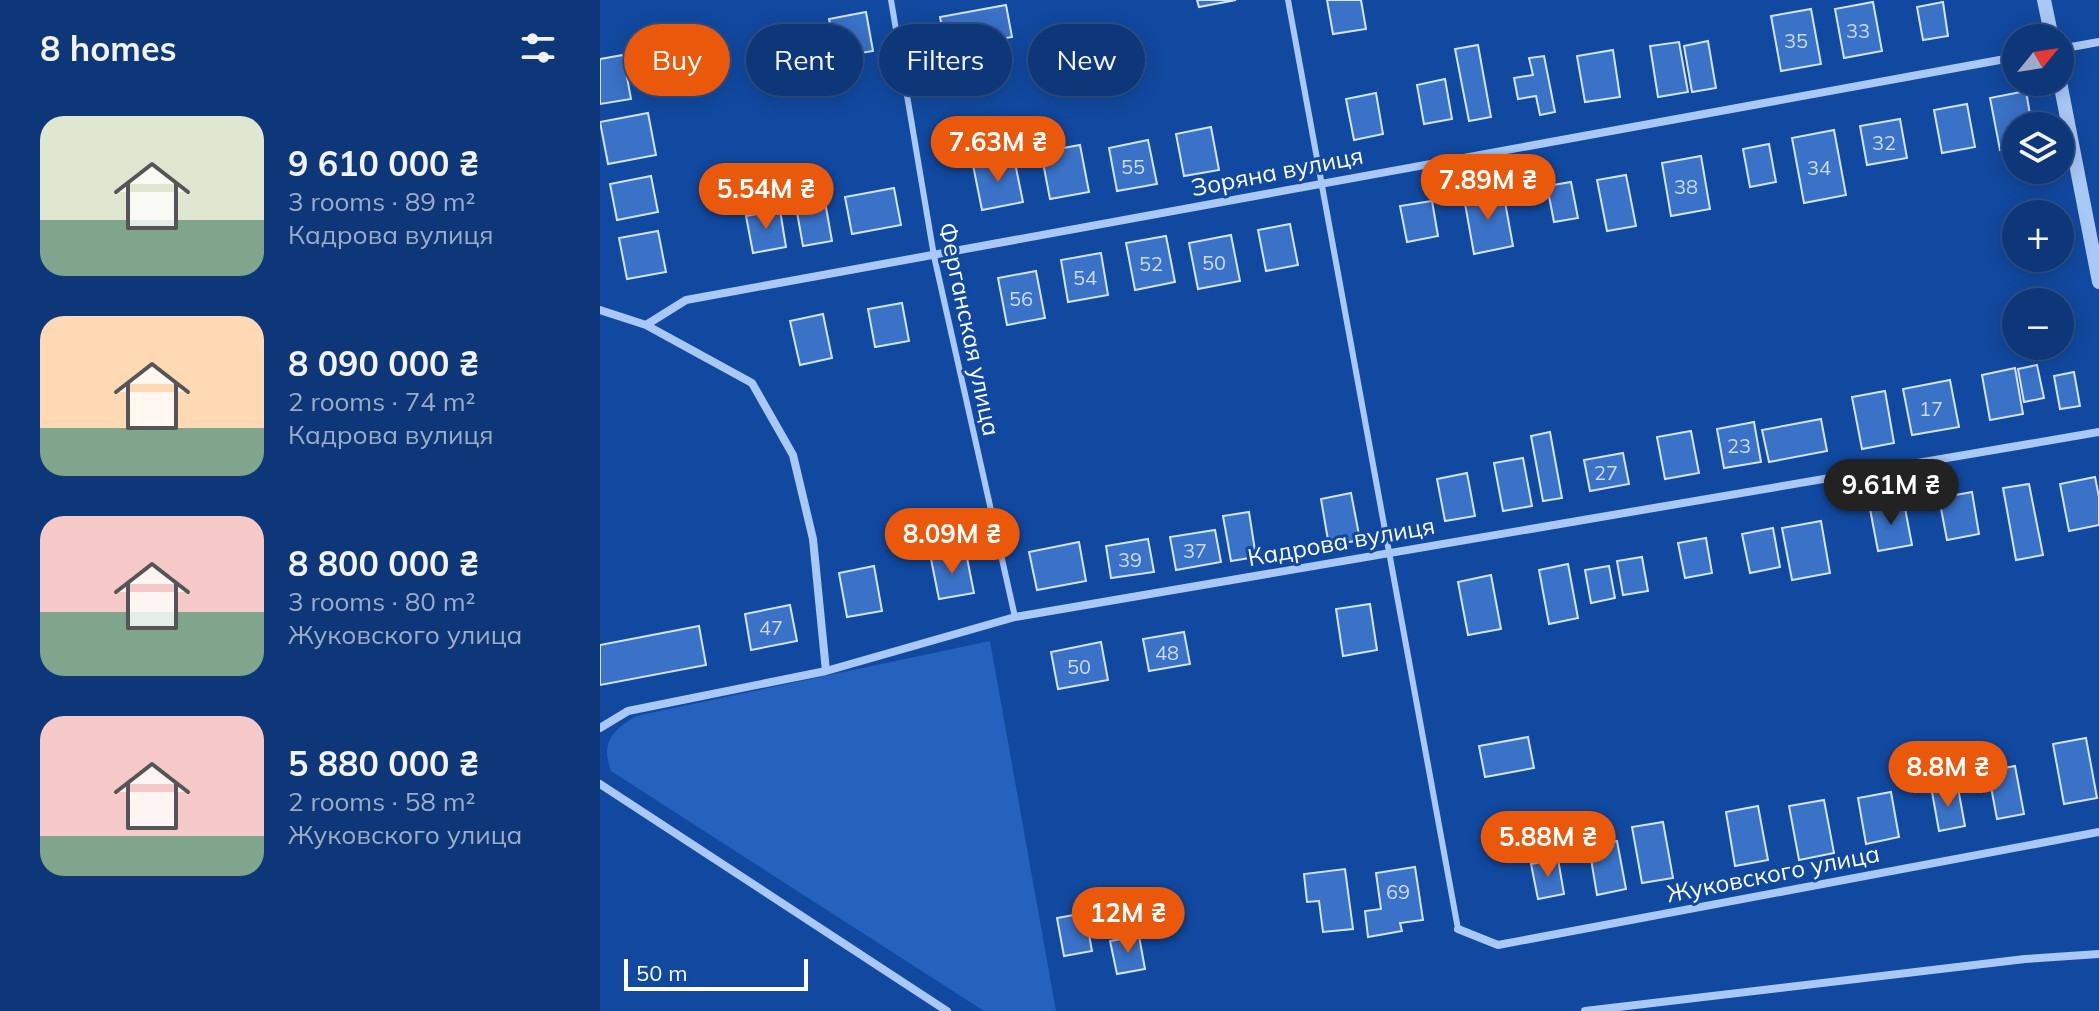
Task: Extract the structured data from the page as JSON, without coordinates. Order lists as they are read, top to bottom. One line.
{"streets":{"street":["Зоряна вулиця","Кадрова вулиця","Жуковского улица"],"lane":["Ферганская улица"]},"crossings":[["Зоряна вулиця","Ферганская улица"],["Ферганская улица","Кадрова вулиця"]],"house_numbers":["33","35","32","55","34","38","50","52","54","56","17","23","27","37","39","47","48","50","69"],"scale_bar":"50 m","north":"top right","page":{"heading":"8 homes","map_buttons":["+","−"],"chip":["Buy","Rent","Filters","New"],"list":[{"name":"9 610 000 ₴","note":"3 rooms · 89 m² · Кадрова вулиця"},{"name":"8 090 000 ₴","note":"2 rooms · 74 m² · Кадрова вулиця"},{"name":"8 800 000 ₴","note":"3 rooms · 80 m² · Жуковского улица"},{"name":"5 880 000 ₴","note":"2 rooms · 58 m² · Жуковского улица"}],"price":["7.63M ₴","7.89M ₴","5.54M ₴","9.61M ₴","8.09M ₴","8.8M ₴","5.88M ₴","12M ₴"],"scale":"50 m"}}
